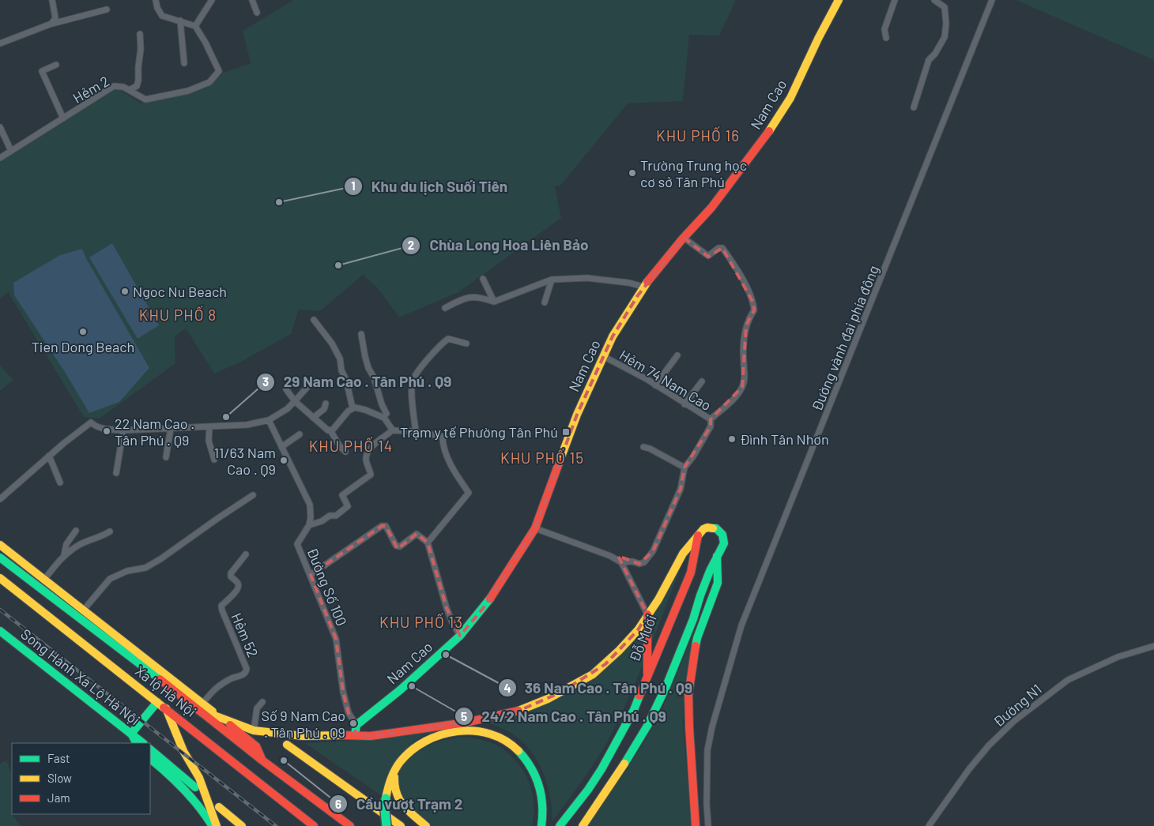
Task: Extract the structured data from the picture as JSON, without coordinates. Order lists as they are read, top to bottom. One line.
{"streets":{"main road":["Nam Cao","Đỗ Mười","Song Hành Xa Lộ Hà Nội","Xa lộ Hà Nội"],"street":["Hẻm 2","Đường vành đai phía đông","Hẻm 74 Nam Cao","Đường Số 100","Hẻm 52","Đường N1"]},"crossings":[["Nam Cao","Hẻm 74 Nam Cao"],["Nam Cao","Đường Số 100"],["Hẻm 52","Xa lộ Hà Nội"]],"districts":["KHU PHỐ 16","KHU PHỐ 8","KHU PHỐ 14","KHU PHỐ 15","KHU PHỐ 13"],"places":{"other":["Trường Trung học cơ sở Tân Phú","Khu du lịch Suối Tiên","Chùa Long Hoa Liên Bảo","Ngoc Nu Beach","Tien Dong Beach","29 Nam Cao . Tân Phú . Q9","22 Nam Cao . Tân Phú . Q9","Đình Tân Nhơn","11/63 Nam Cao . Q9","36 Nam Cao . Tân Phú . Q9","24/2 Nam Cao . Tân Phú . Q9","Số 9 Nam Cao . Tân Phú . Q9","Cầu vượt Trạm 2"],"transit":["Trạm y tế Phường Tân Phú"]},"legend":["Fast","Slow","Jam"]}
